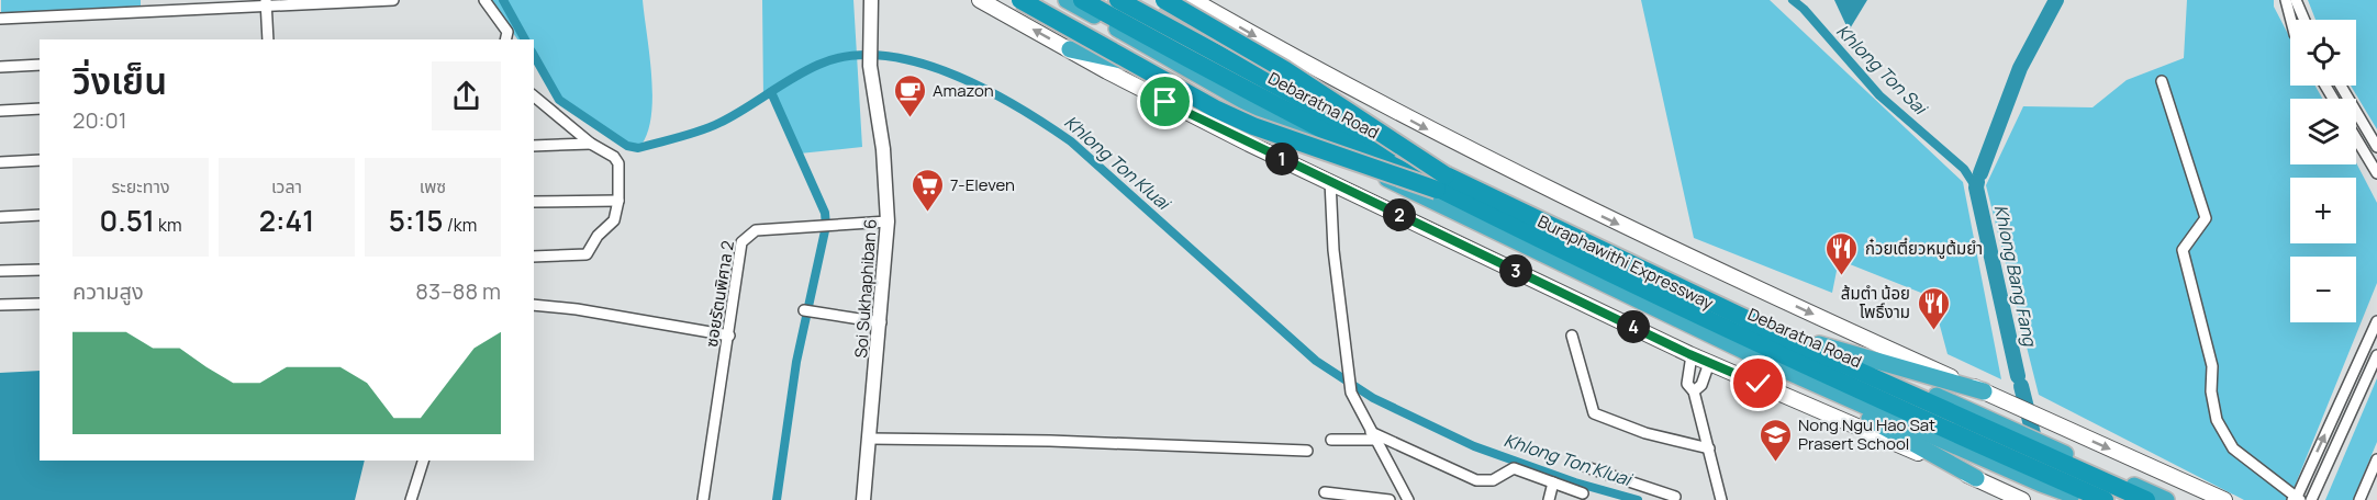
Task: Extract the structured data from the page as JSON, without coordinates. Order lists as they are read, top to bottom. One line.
{"streets":{"highway":["Debaratna Road","Buraphawithi Expressway"],"street":["Soi Sukhaphiban 6","ซอยรัตนพิศาล 2"]},"crossings":[["Soi Sukhaphiban 6","ซอยรัตนพิศาล 2"]],"water":["Khlong Ton Sai","Khlong Ton Kluai","Khlong Bang Fang"],"places":{"cafe":["Amazon"],"supermarket":["7-Eleven"],"restaurant":["ก๋วยเตี๋ยวหมูต้มยำ","ส้มตำ น้อย โพธิ์งาม"],"school or university":["Nong Ngu Hao Sat Prasert School"]},"page":{"map_buttons":["+","−"],"heading":["วิ่งเย็น","20:01"],"pins":["1","2","3","4"],"stats":[["ระยะทาง","0.51 km"],["เวลา","2:41"],["เพซ","5:15 /km"]],"chart":["ความสูง","83–88 m"]}}
